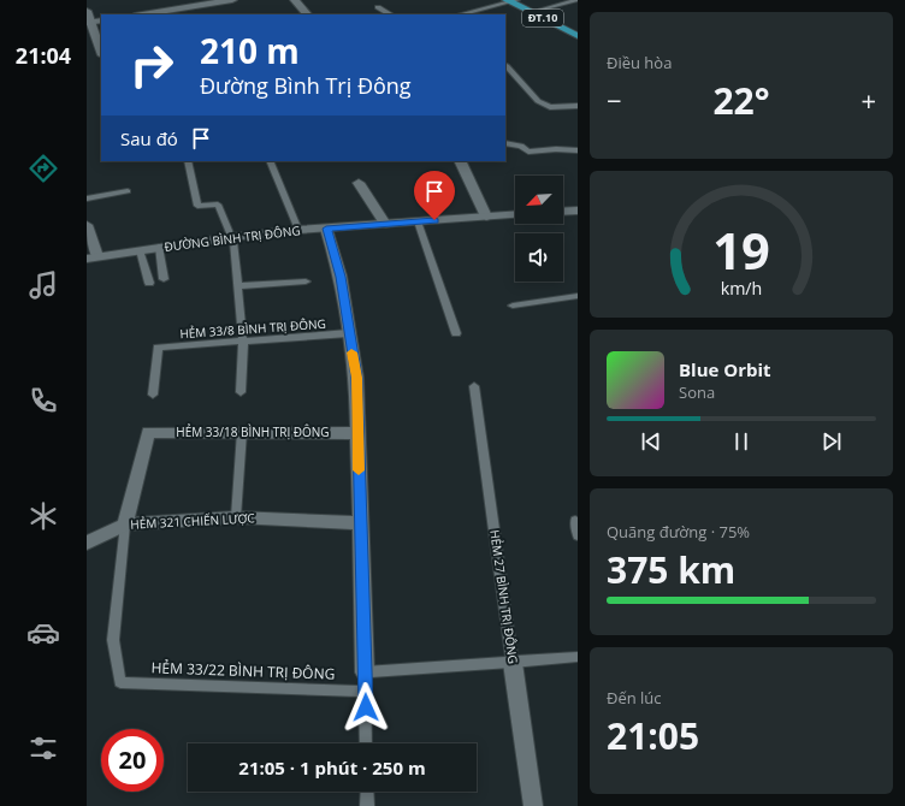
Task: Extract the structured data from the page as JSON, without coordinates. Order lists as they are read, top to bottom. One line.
{"streets":{"main road":["ĐT.10"],"street":["ĐƯỜNG BÌNH TRỊ ĐÔNG","HẺM 33/18 BÌNH TRỊ ĐÔNG","HẺM 321 CHIẾN LƯỢC","HẺM 27 BÌNH TRỊ ĐÔNG"],"lane":["HẺM 33/8 BÌNH TRỊ ĐÔNG","HẺM 33/22 BÌNH TRỊ ĐÔNG"]},"crossings":[["HẺM 33/18 BÌNH TRỊ ĐÔNG","HẺM 321 CHIẾN LƯỢC"],["HẺM 33/18 BÌNH TRỊ ĐÔNG","HẺM 33/22 BÌNH TRỊ ĐÔNG"],["HẺM 321 CHIẾN LƯỢC","HẺM 33/22 BÌNH TRỊ ĐÔNG"]],"north":"bottom left","page":{"tabs":"21:04","tile":["Điều hòa",["Quãng đường · 75%","375 km"],["Đến lúc","21:05"]],"turn":["210 m","Đường Bình Trị Đông"],"heat":["−","22°","+"],"then":"Sau đó","song":["Blue Orbit","Sona"],"limit":"20","trip":"21:05 · 1 phút · 250 m","gauge":["19","km/h"]}}
